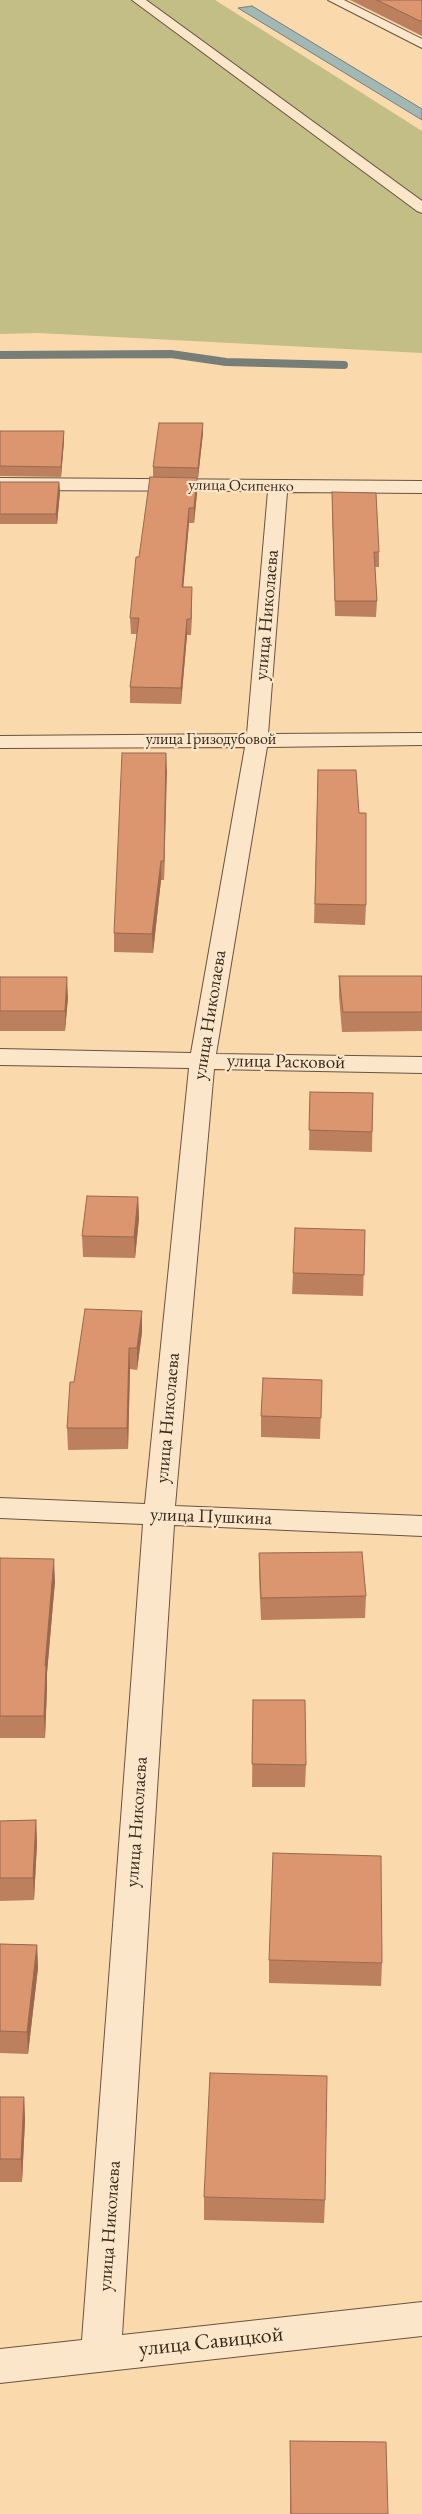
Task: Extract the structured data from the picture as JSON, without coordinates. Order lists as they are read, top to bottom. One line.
{"streets":{"street":["улица Осипенко","улица Николаева","улица Гризодубовой","улица Расковой","улица Пушкина","улица Савицкой"]},"crossings":[["улица Осипенко","улица Николаева"],["улица Николаева","улица Гризодубовой"],["улица Николаева","улица Расковой"],["улица Николаева","улица Пушкина"],["улица Николаева","улица Савицкой"]]}
